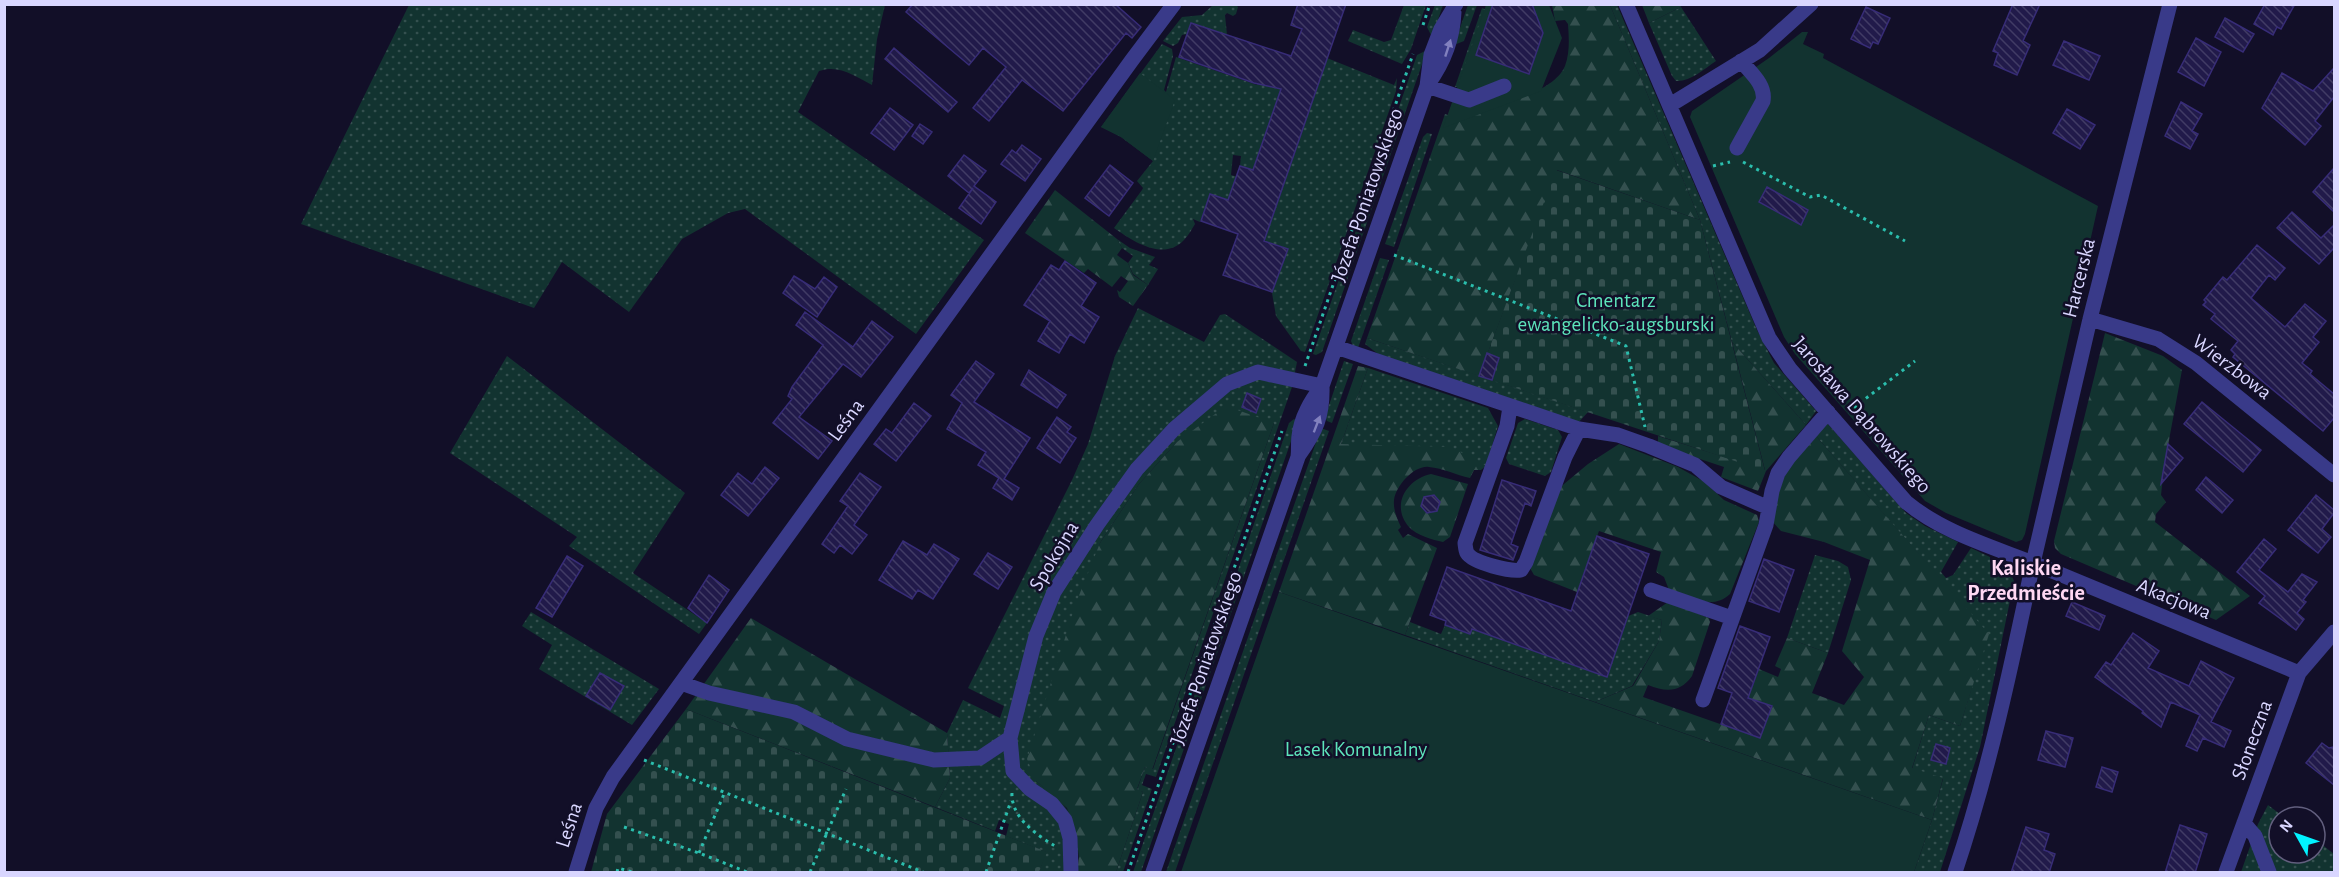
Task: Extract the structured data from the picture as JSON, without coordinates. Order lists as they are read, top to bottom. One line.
{"streets":{"street":["Józefa Poniatowskiego","Harcerska","Wierzbowa","Jarosława Dąbrowskiego","Leśna","Spokojna","Akacjowa","Słoneczna"]},"crossings":[["Józefa Poniatowskiego","Spokojna"],["Harcerska","Wierzbowa"],["Harcerska","Jarosława Dąbrowskiego"],["Harcerska","Akacjowa"],["Jarosława Dąbrowskiego","Akacjowa"],["Akacjowa","Słoneczna"]],"districts":["Kaliskie Przedmieście"],"parks":["Cmentarz ewangelicko-augsburski","Lasek Komunalny"],"north":"top left"}
